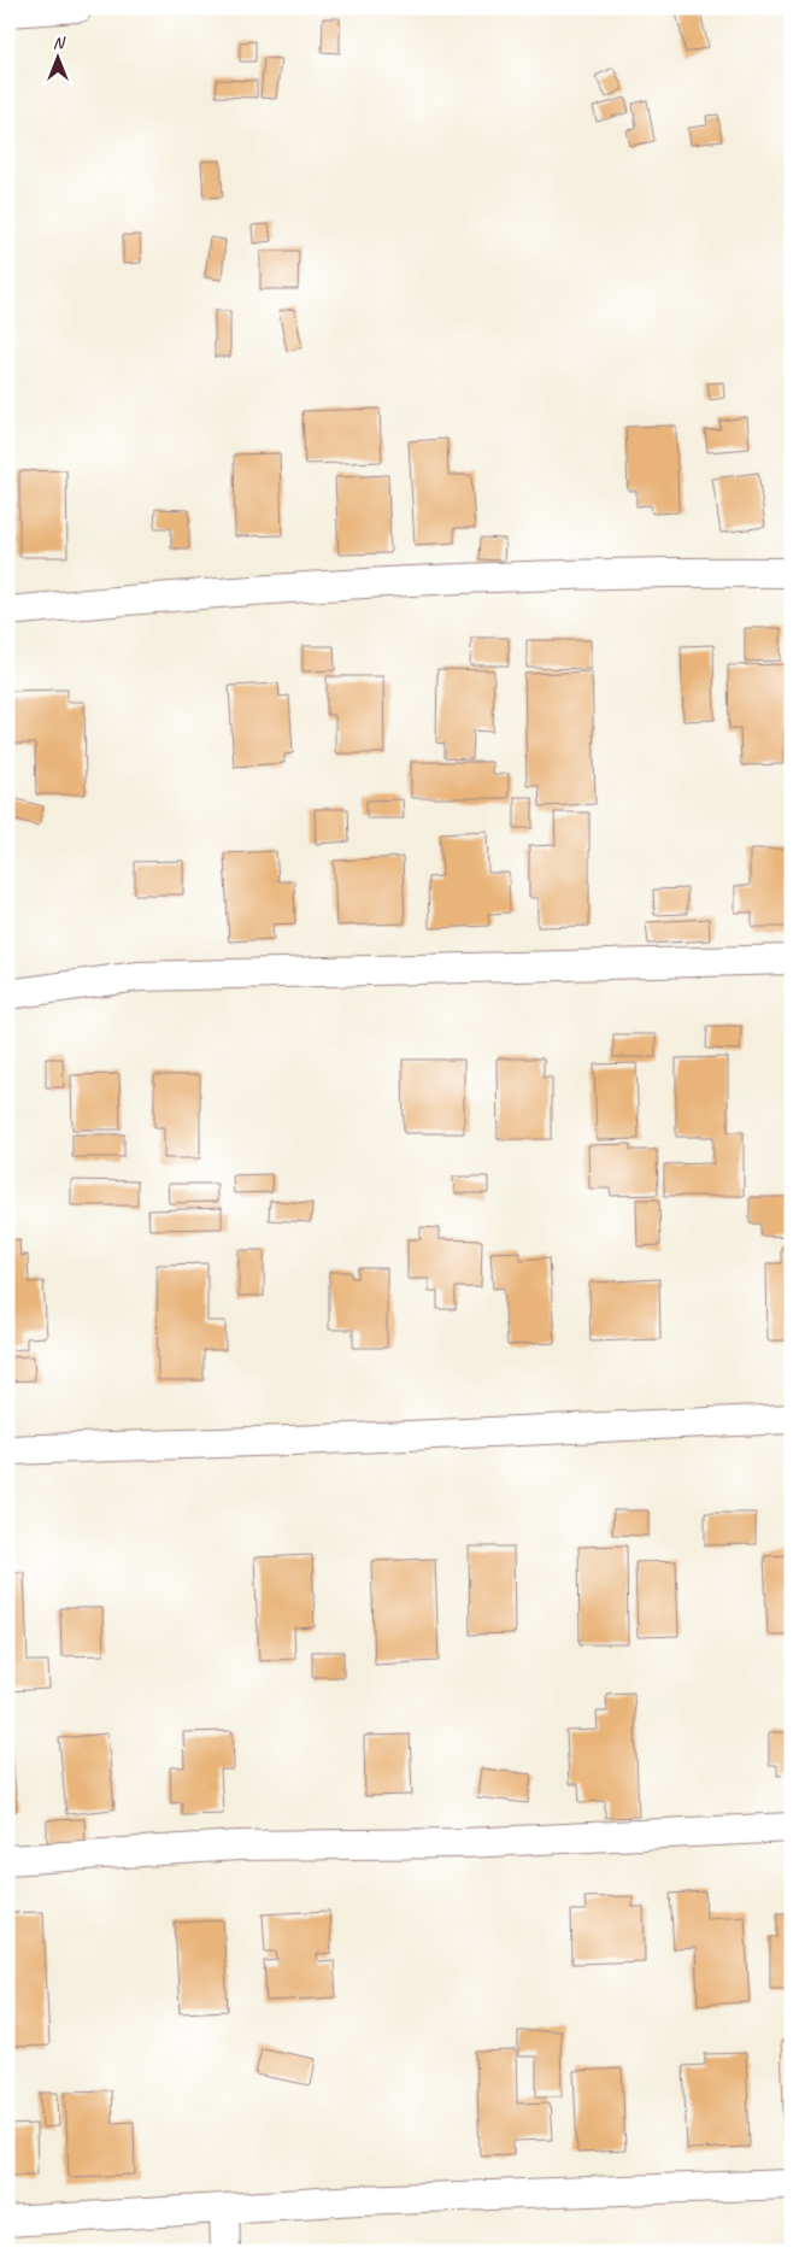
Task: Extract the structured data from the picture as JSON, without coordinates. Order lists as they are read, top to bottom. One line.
{"north":"top"}
